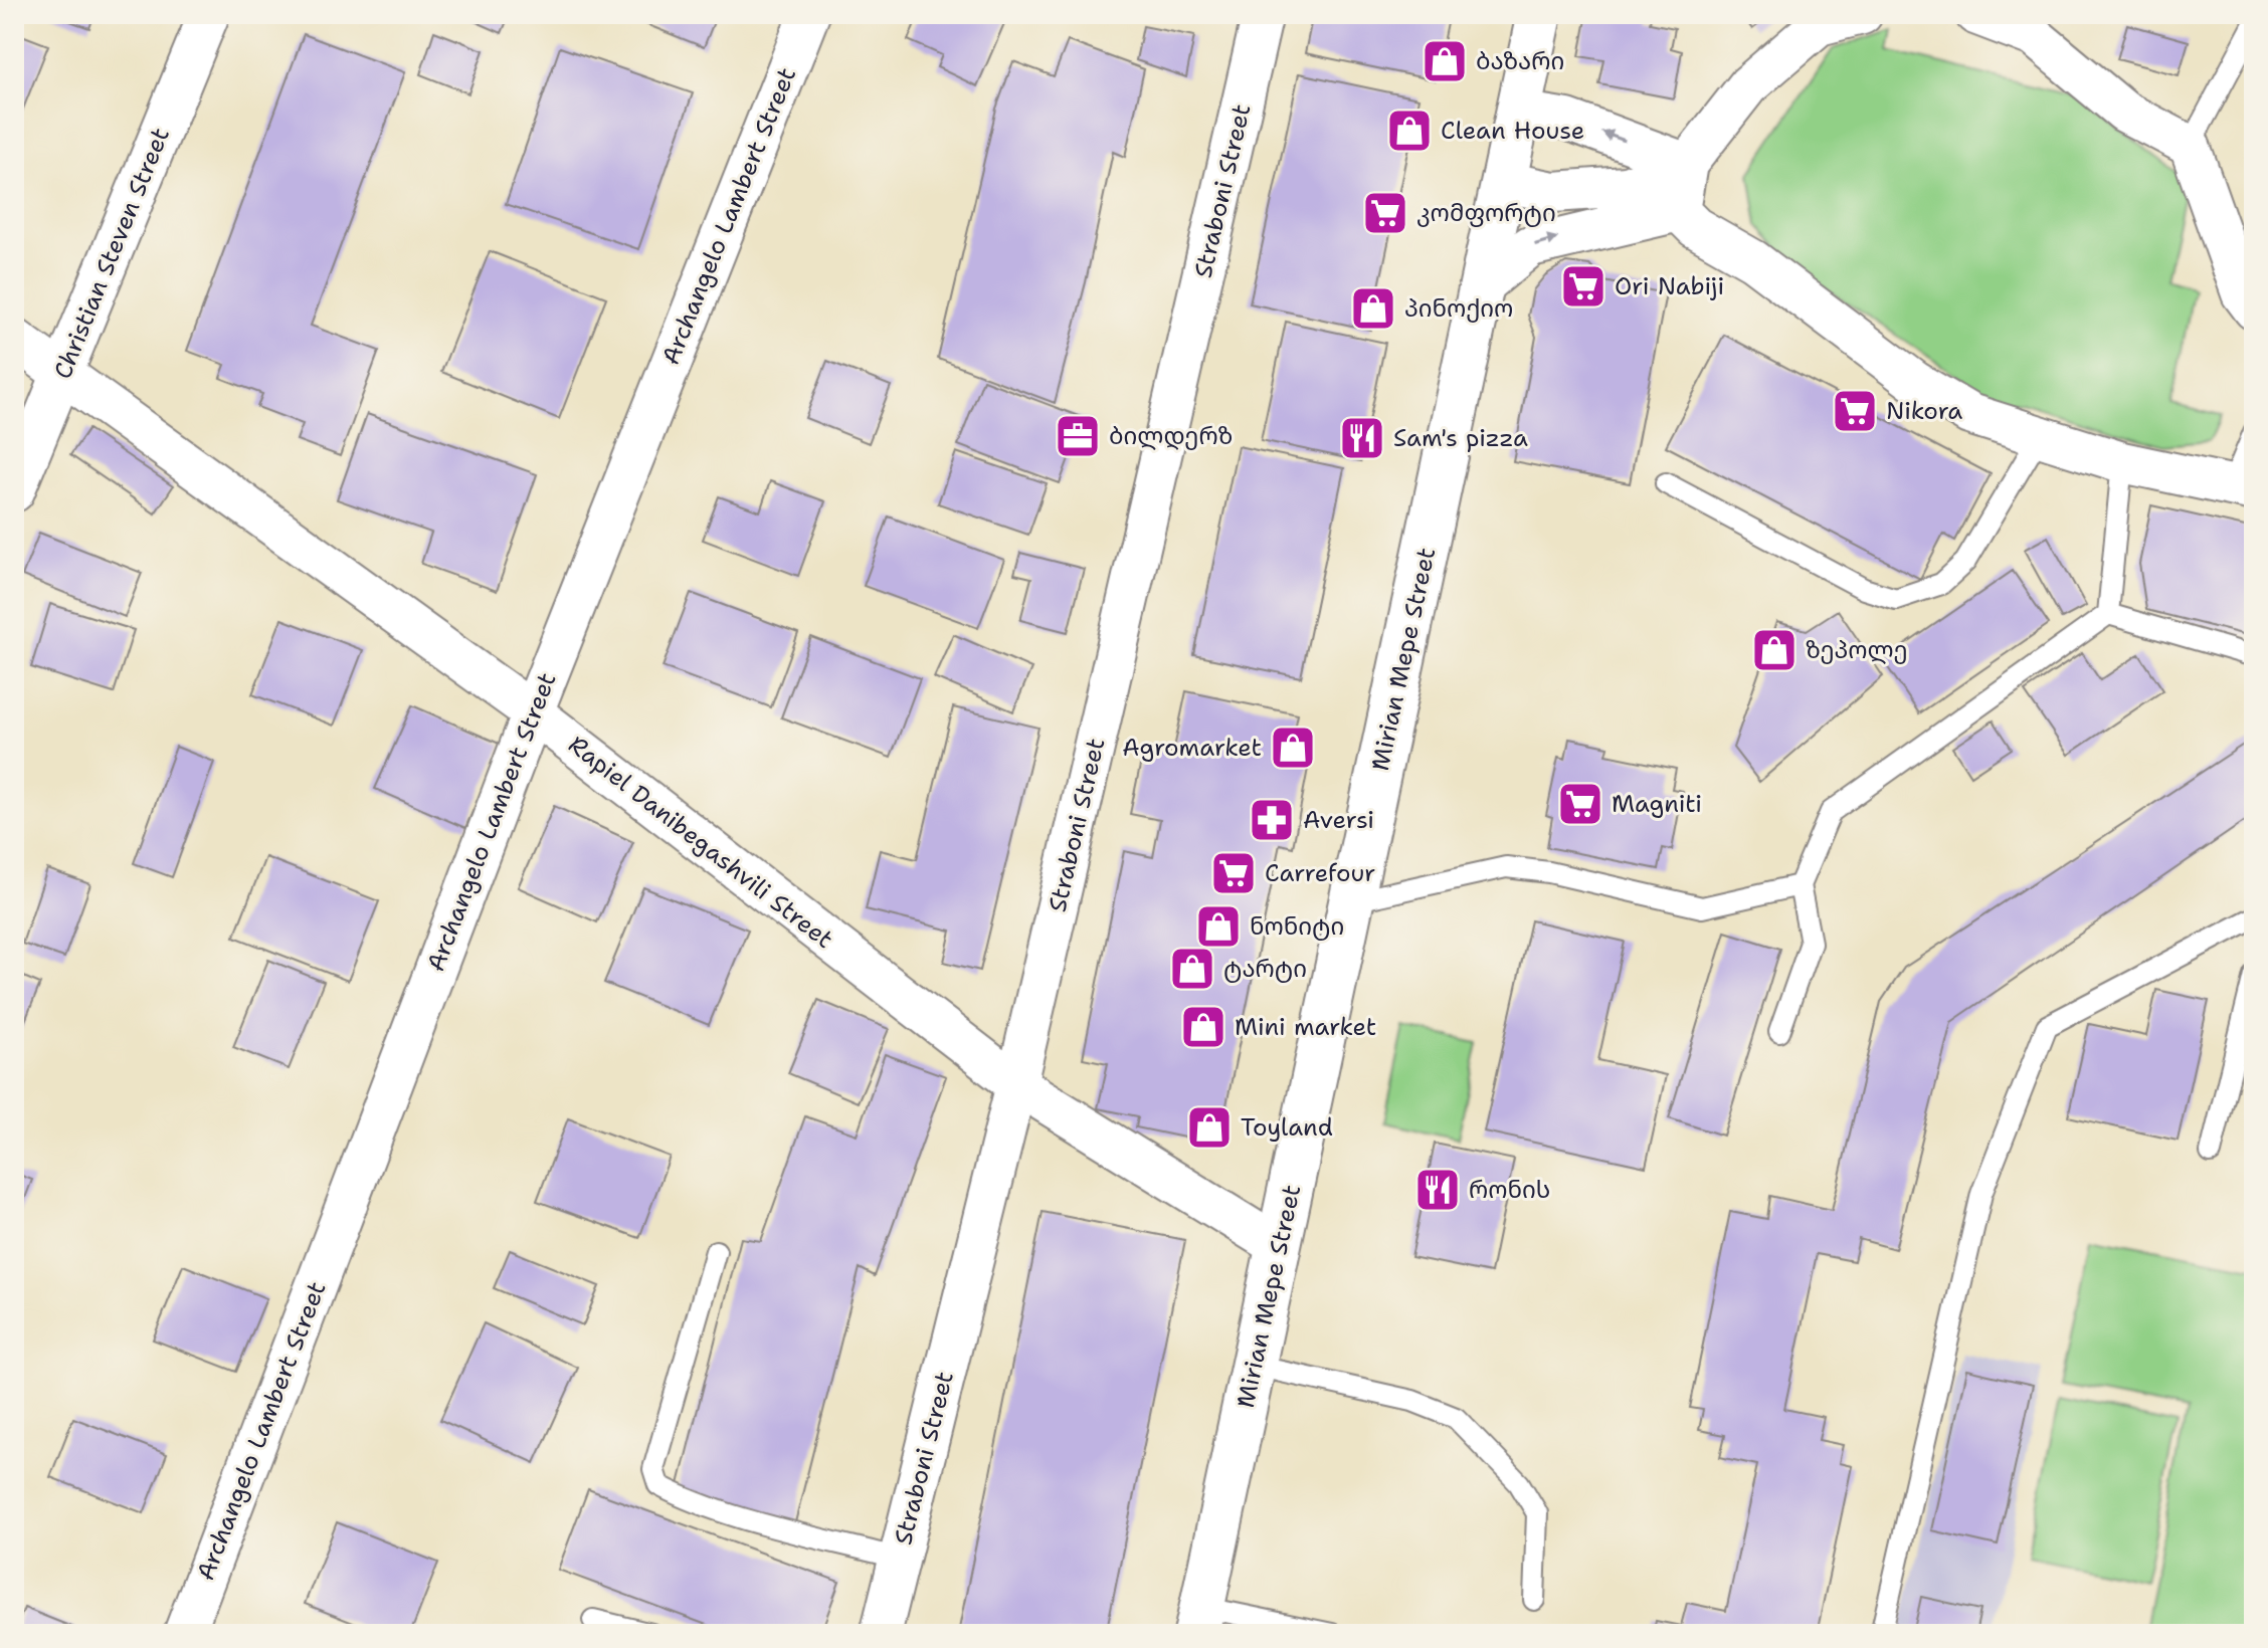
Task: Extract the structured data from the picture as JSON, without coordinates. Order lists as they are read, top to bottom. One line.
{"streets":{"street":["Straboni Street","Archangelo Lambert Street","Christian Steven Street","Mirian Mepe Street","Rapiel Danibegashvili Street"]},"crossings":[["Straboni Street","Rapiel Danibegashvili Street"],["Archangelo Lambert Street","Rapiel Danibegashvili Street"],["Christian Steven Street","Rapiel Danibegashvili Street"],["Mirian Mepe Street","Rapiel Danibegashvili Street"]],"places":{"shop":["ბაზარი","Clean House","პინოქიო","ზეპოლე","Agromarket","ნონიტი","ტარტი","Mini market","Toyland"],"supermarket":["კომფორტი","Ori Nabiji","Nikora","Magniti","Carrefour"],"office":["ბილდერზ"],"restaurant":["Sam's pizza","რონის"],"pharmacy":["Aversi"]}}
